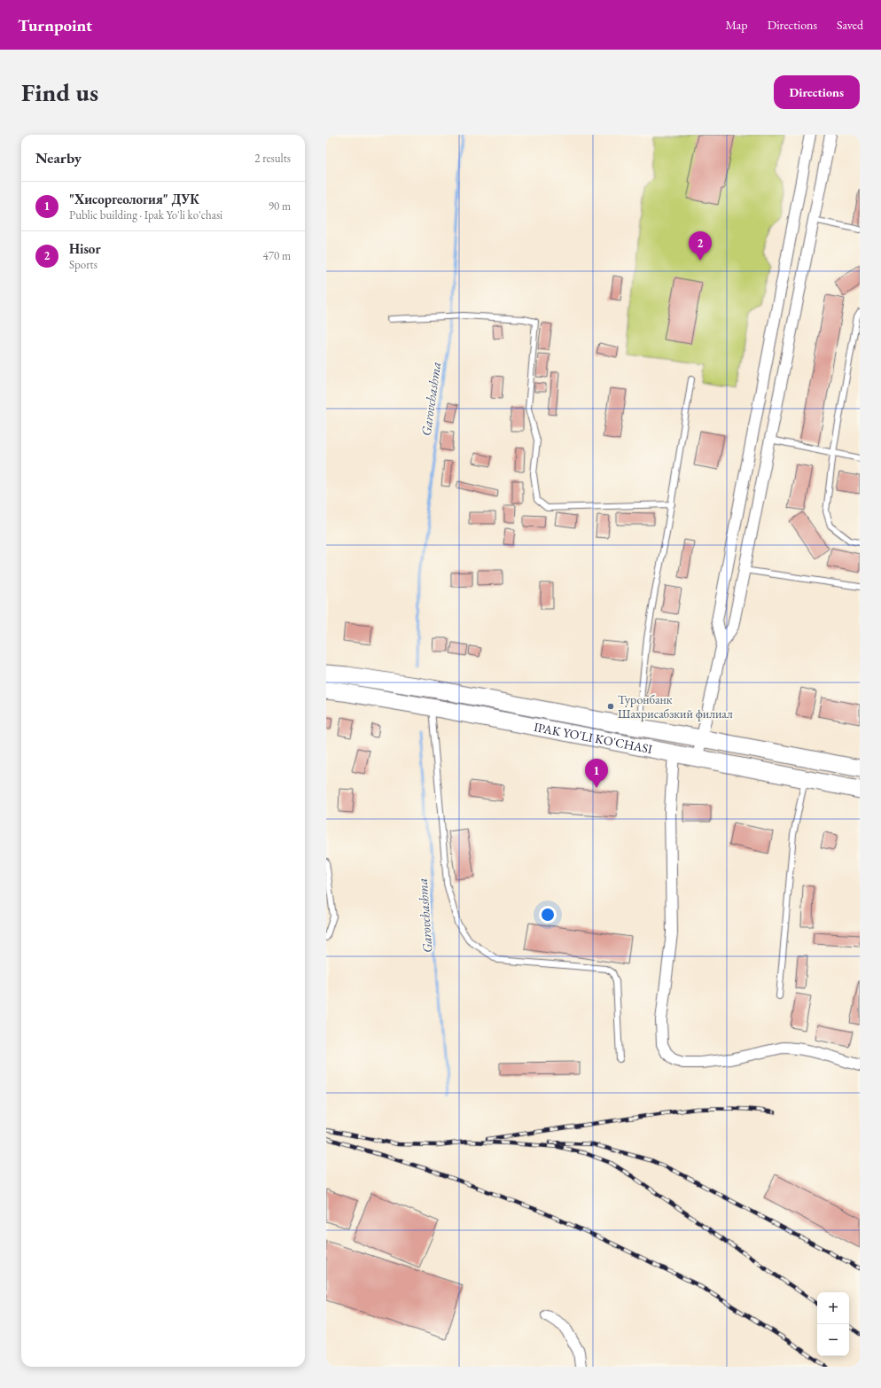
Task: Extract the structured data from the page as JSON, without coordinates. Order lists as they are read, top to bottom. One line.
{"streets":{"main road":["IPAK YO'LI KO'CHASI"]},"water":["Garovchashma"],"places":["Туронбанк Шахрисабзкий филиал"],"page":{"header":"Turnpoint","nav":["Map","Directions","Saved"],"buttons":"Directions","title":"Find us","heading":["Nearby","2 results"],"list":[{"mark":"1","name":"\"Хисоргеология\" ДУК","note":"Public building · Ipak Yo'li ko'chasi","value":"90 m"},{"mark":"2","name":"Hisor","note":"Sports","value":"470 m"}],"pins":["2","1"],"map_buttons":["+","−"]}}
